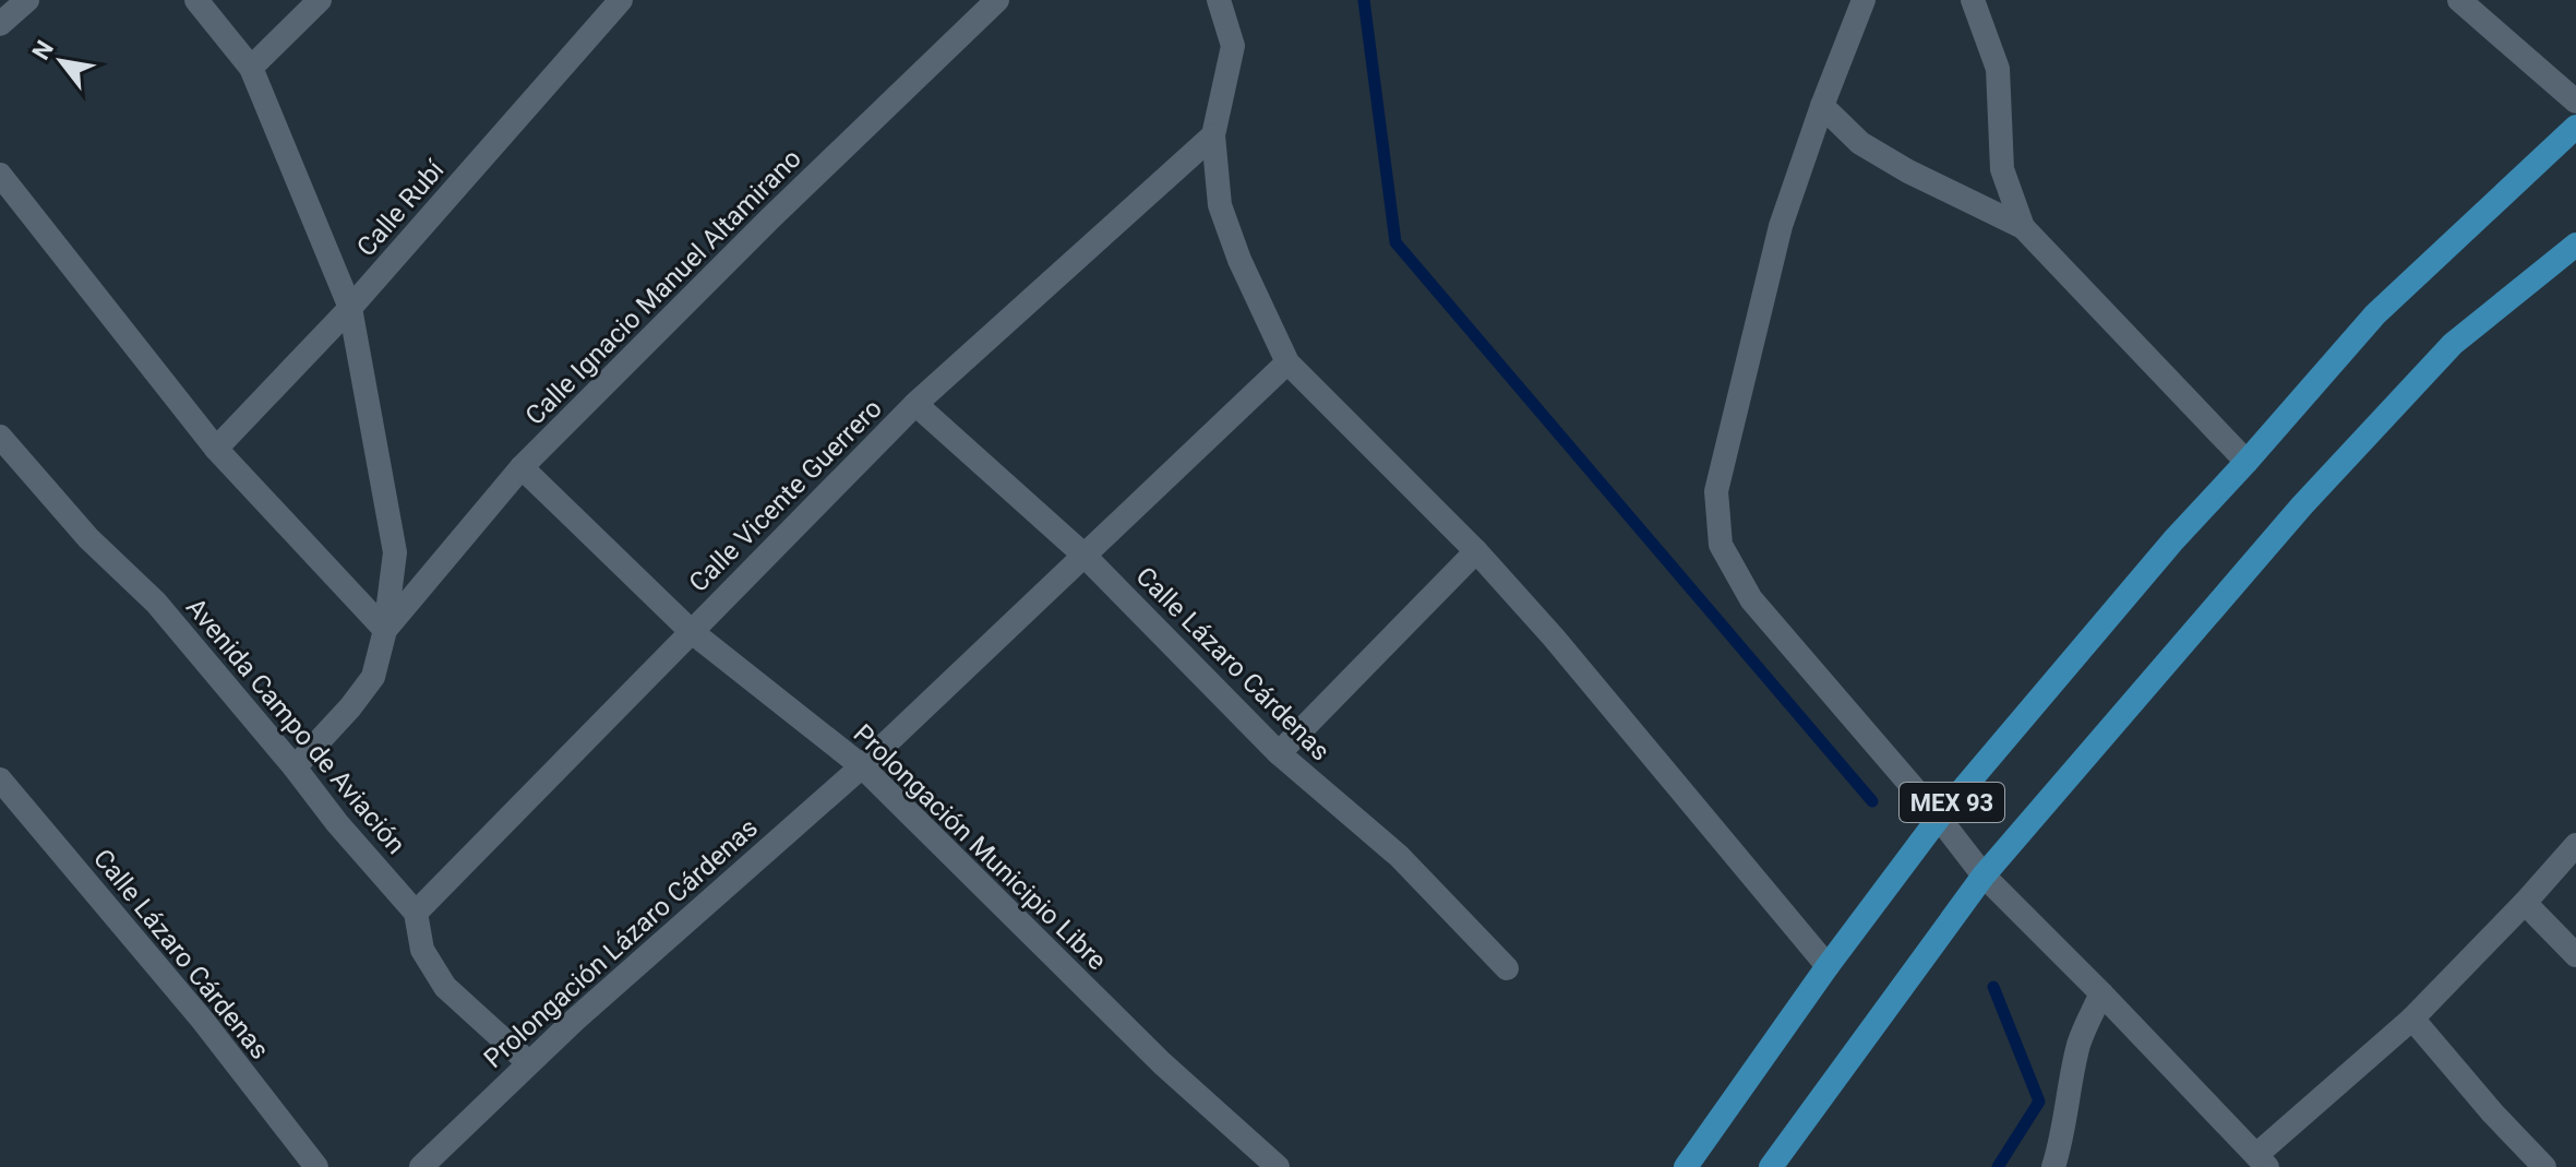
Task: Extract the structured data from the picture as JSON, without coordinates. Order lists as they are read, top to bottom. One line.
{"streets":{"main road":["MEX 93"],"street":["Calle Rubí","Calle Ignacio Manuel Altamirano","Calle Vicente Guerrero","Calle Lázaro Cárdenas","Avenida Campo de Aviación","Prolongación Municipio Libre","Prolongación Lázaro Cárdenas"]},"crossings":[["Calle Ignacio Manuel Altamirano","Prolongación Municipio Libre"],["Calle Vicente Guerrero","Calle Lázaro Cárdenas"],["Calle Vicente Guerrero","Avenida Campo de Aviación"],["Calle Vicente Guerrero","Prolongación Municipio Libre"],["Calle Lázaro Cárdenas","Prolongación Lázaro Cárdenas"],["Avenida Campo de Aviación","Prolongación Lázaro Cárdenas"],["Prolongación Municipio Libre","Prolongación Lázaro Cárdenas"]],"north":"top left"}
